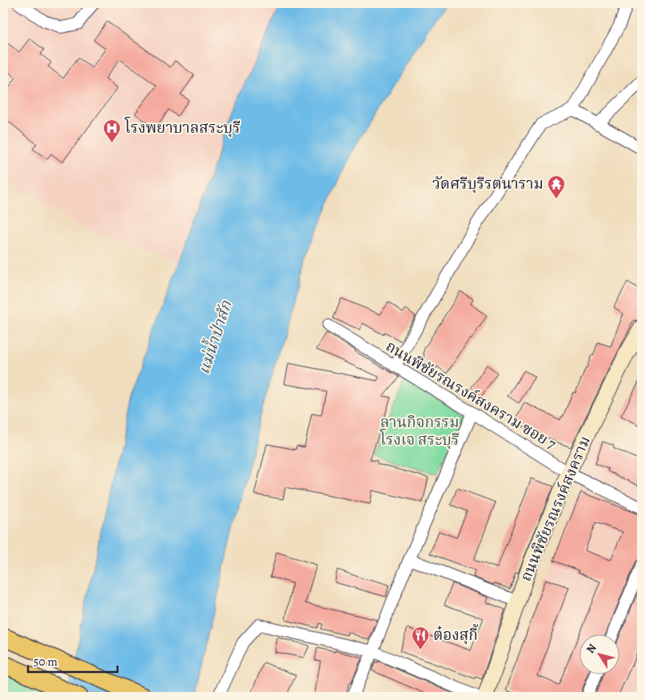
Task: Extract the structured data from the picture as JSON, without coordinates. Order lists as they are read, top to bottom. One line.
{"streets":{"street":["ถนนพิชัยรณรงค์สงคราม ซอย 7","ถนนพิชัยรณรงค์สงคราม"]},"crossings":[["ถนนพิชัยรณรงค์สงคราม ซอย 7","ถนนพิชัยรณรงค์สงคราม"]],"water":["แม่น้ำป่าสัก"],"parks":["ลานกิจกรรม โรงเจ สระบุรี"],"places":{"hospital":["โรงพยาบาลสระบุรี"],"temple":["วัดศรีบุรีรตนาราม"],"restaurant":["ต๋องสุกี้"]},"scale_bar":"50 m","north":"top left"}
